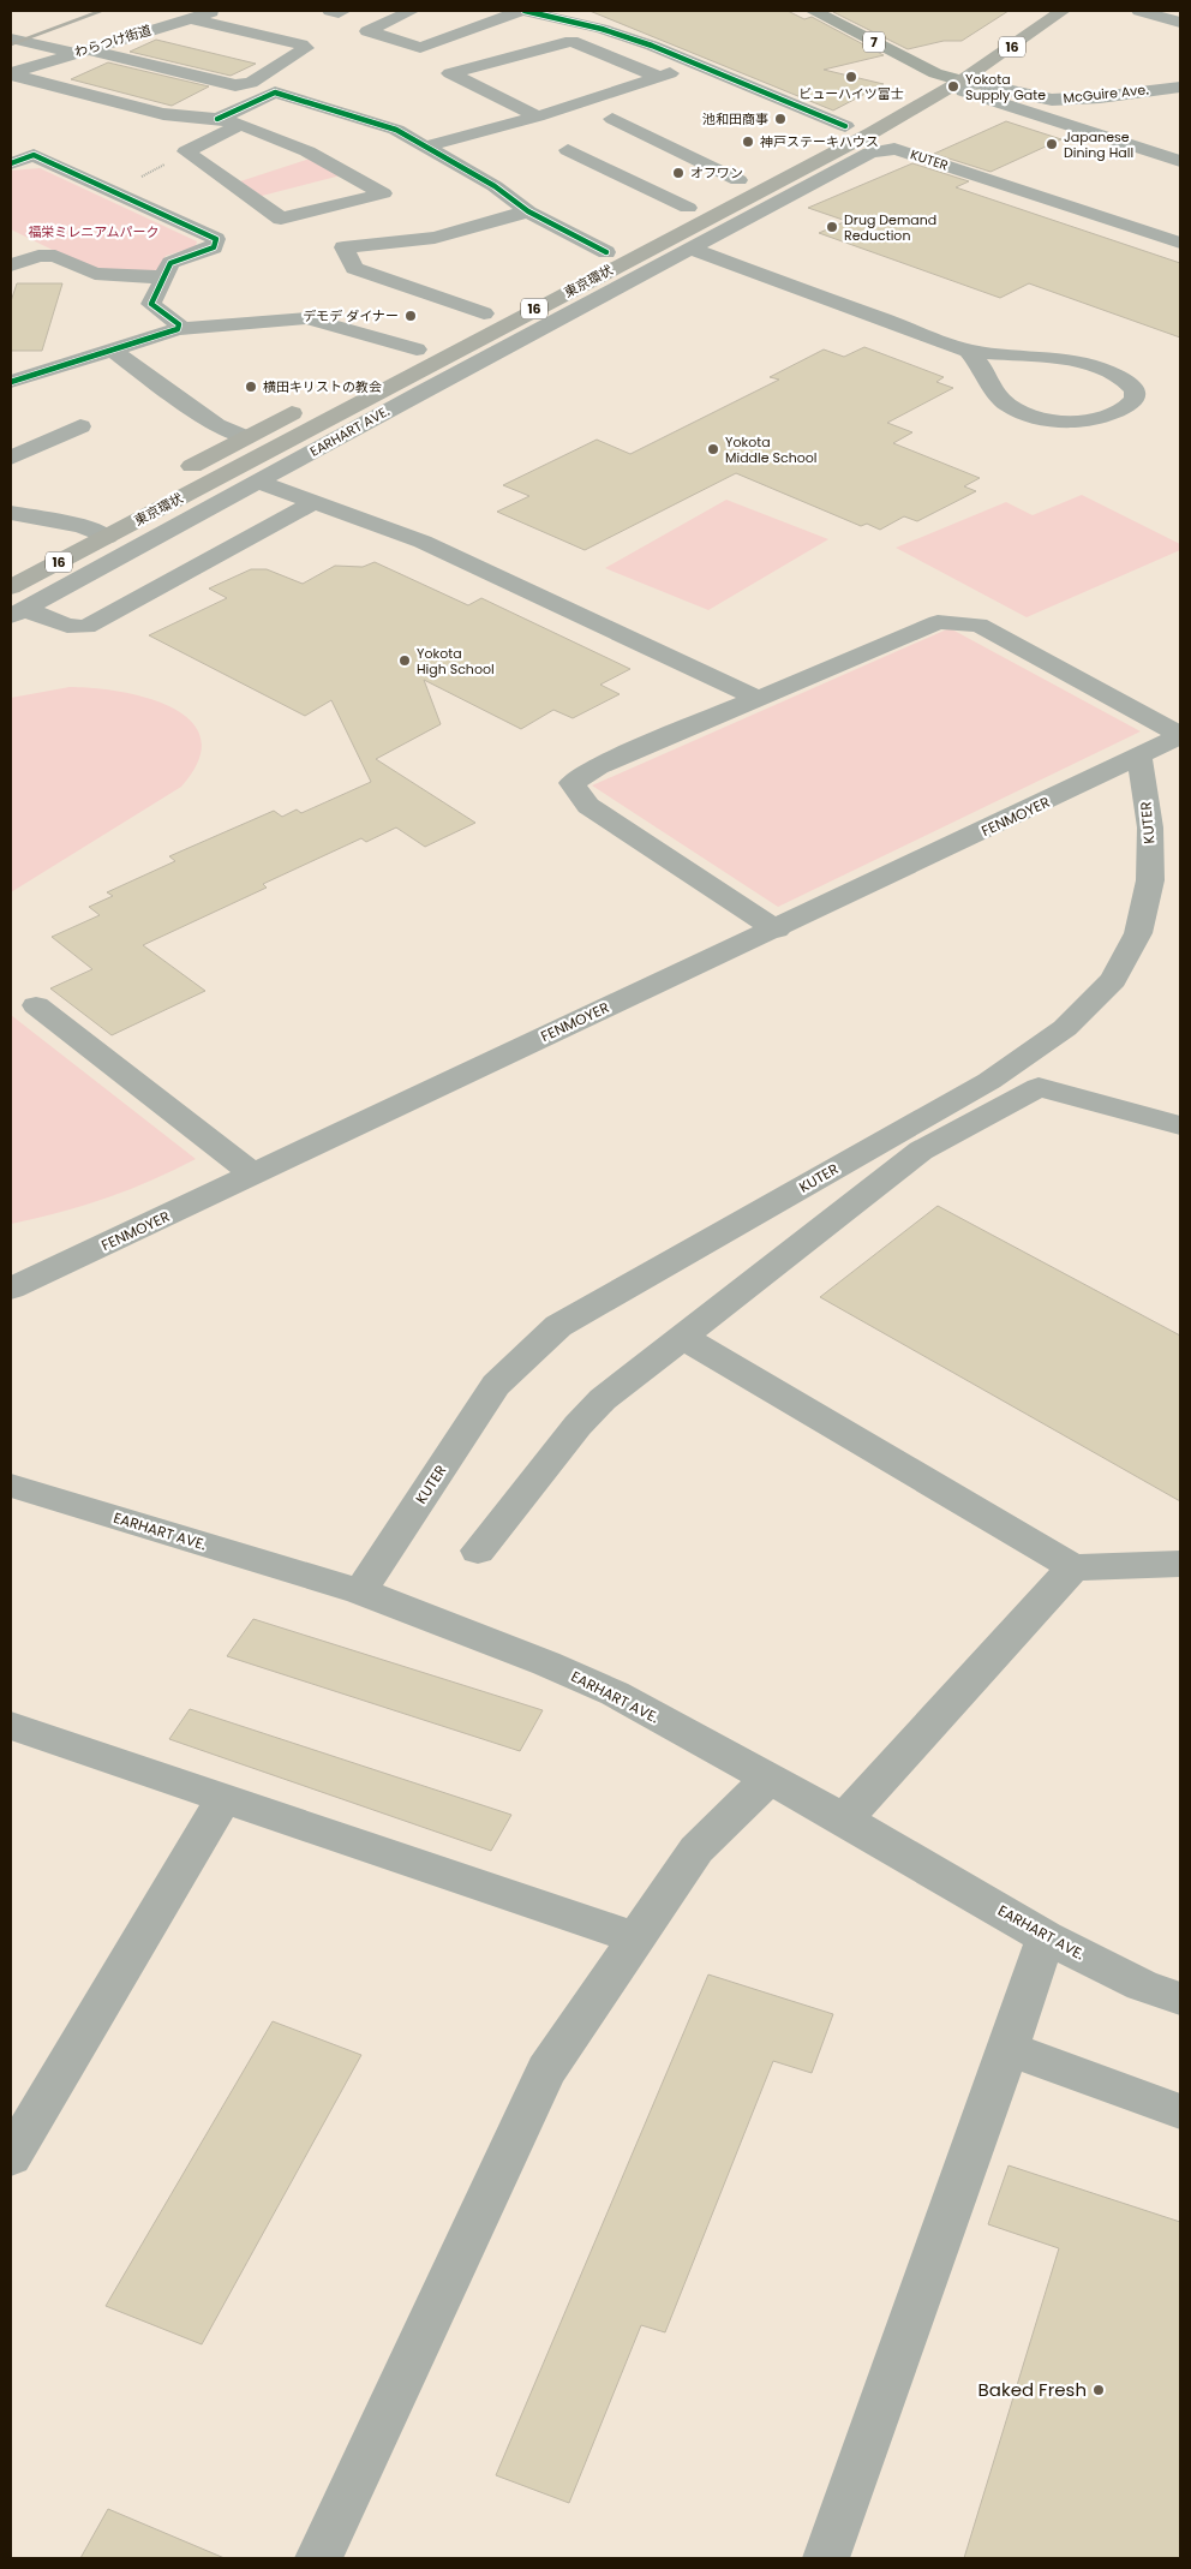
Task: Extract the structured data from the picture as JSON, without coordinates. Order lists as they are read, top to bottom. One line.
{"streets":{"highway":["16","東京環状"],"main road":["7"],"street":["わらつけ街道","McGuire Ave.","KUTER","EARHART AVE.","FENMOYER"]},"crossings":[["7","McGuire Ave."],["7","東京環状"],["McGuire Ave.","東京環状"],["KUTER","EARHART AVE."],["KUTER","FENMOYER"]],"parks":["福栄ミレニアムパーク"],"places":["ビューハイツ富士","Yokota Supply Gate","池和田商事","神戸ステーキハウス","Japanese Dining Hall","オフワン","Drug Demand Reduction","デモデ ダイナー","横田キリストの教会","Yokota Middle School","Yokota High School","Baked Fresh"]}
